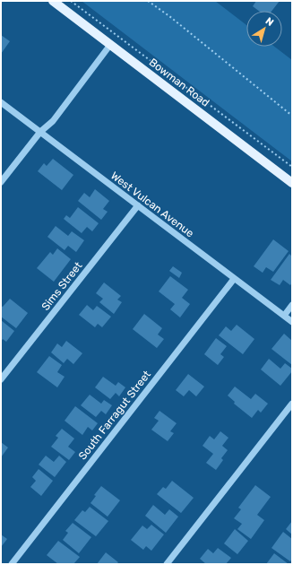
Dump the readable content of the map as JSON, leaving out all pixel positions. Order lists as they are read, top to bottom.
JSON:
{
  "streets": {
    "main road": ["Bowman Road"],
    "street": ["West Vulcan Avenue", "Sims Street", "South Farragut Street"]
  },
  "crossings": [
    ["West Vulcan Avenue", "Sims Street"],
    ["West Vulcan Avenue", "South Farragut Street"]
  ],
  "north": "top right"
}
